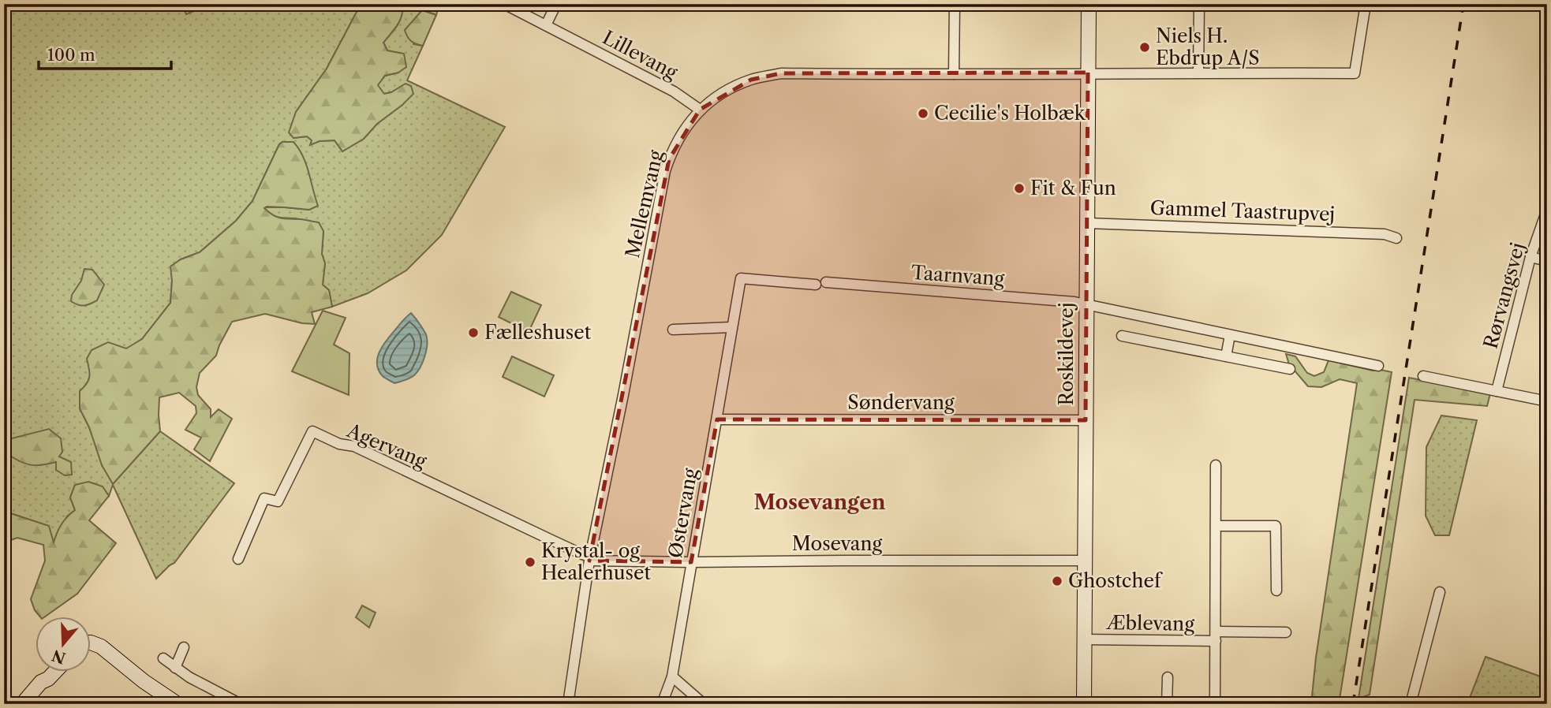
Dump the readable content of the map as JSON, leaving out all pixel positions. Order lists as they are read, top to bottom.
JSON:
{
  "streets": {
    "street": [
      "Lillevang",
      "Mellemvang",
      "Gammel Taastrupvej",
      "Taarnvang",
      "Rørvangsvej",
      "Roskildevej",
      "Søndervang",
      "Agervang",
      "Østervang",
      "Mosevang",
      "Æblevang"
    ]
  },
  "crossings": [
    ["Lillevang", "Mellemvang"],
    ["Mellemvang", "Roskildevej"],
    ["Mellemvang", "Agervang"],
    ["Mellemvang", "Mosevang"],
    ["Gammel Taastrupvej", "Roskildevej"],
    ["Taarnvang", "Roskildevej"],
    ["Taarnvang", "Østervang"],
    ["Roskildevej", "Søndervang"],
    ["Roskildevej", "Mosevang"],
    ["Roskildevej", "Æblevang"],
    ["Søndervang", "Østervang"],
    ["Agervang", "Mosevang"],
    ["Østervang", "Mosevang"]
  ],
  "districts": ["Mosevangen"],
  "places": [
    "Niels H. Ebdrup A/S",
    "Cecilie's Holbæk",
    "Fit & Fun",
    "Fælleshuset",
    "Krystal- og Healerhuset",
    "Ghostchef"
  ],
  "scale_bar": "100 m",
  "north": "bottom"
}
